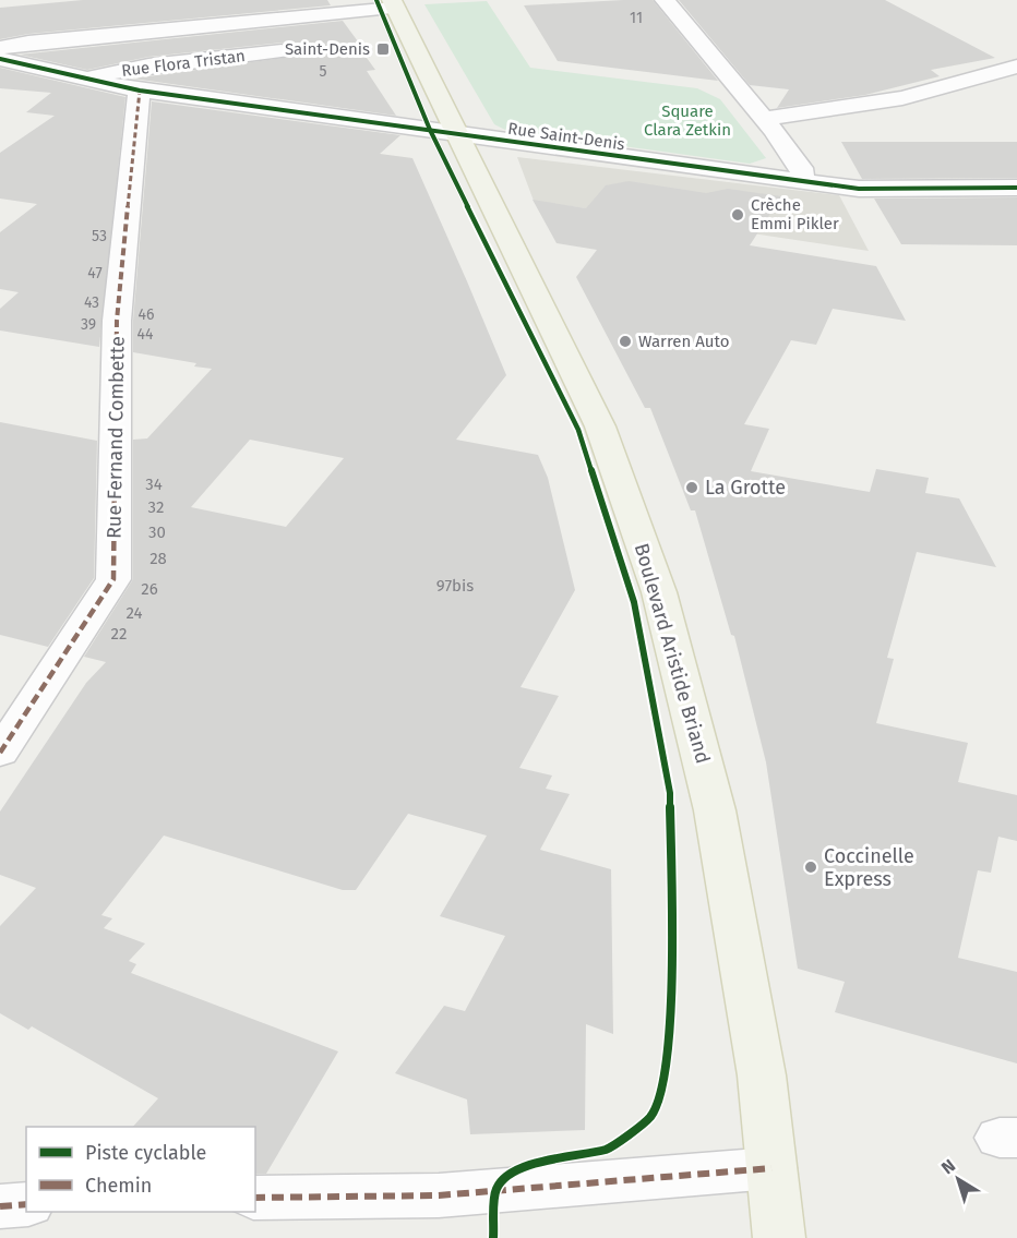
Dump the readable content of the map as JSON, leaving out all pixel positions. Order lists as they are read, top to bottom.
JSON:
{
  "streets": {
    "main road": ["Boulevard Aristide Briand"],
    "street": ["Rue Flora Tristan", "Rue Saint-Denis", "Rue Fernand Combette"]
  },
  "crossings": [
    ["Rue Flora Tristan", "Rue Saint-Denis"],
    ["Rue Saint-Denis", "Rue Fernand Combette"],
    ["Rue Saint-Denis", "Boulevard Aristide Briand"]
  ],
  "parks": ["Square Clara Zetkin"],
  "places": {
    "transit": ["Saint-Denis"],
    "other": [
      "Crèche Emmi Pikler",
      "Warren Auto",
      "La Grotte",
      "Coccinelle Express"
    ]
  },
  "house_numbers": [
    "11",
    "5",
    "53",
    "47",
    "43",
    "46",
    "39",
    "44",
    "34",
    "32",
    "30",
    "28",
    "97bis",
    "26",
    "24",
    "22"
  ],
  "legend": ["Piste cyclable", "Chemin"],
  "north": "top left"
}
